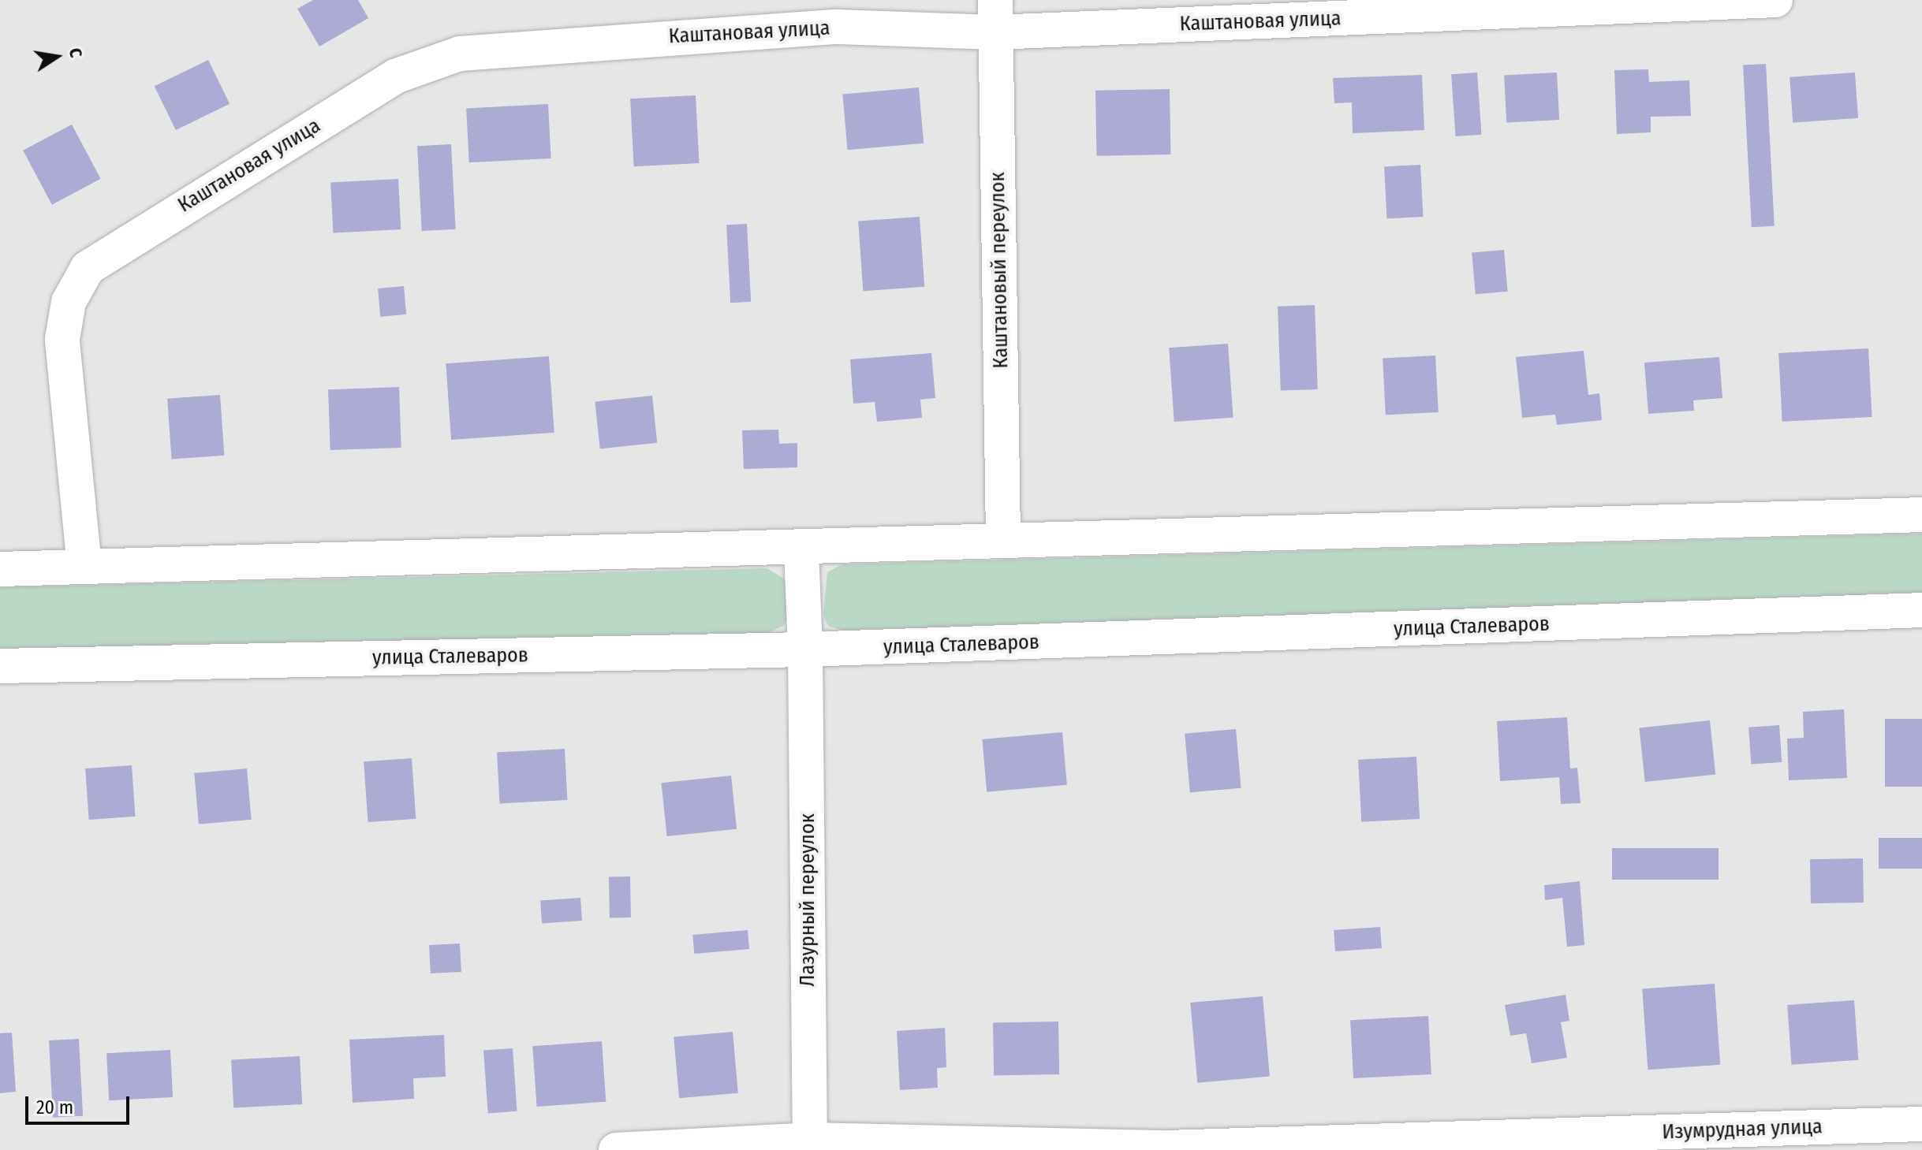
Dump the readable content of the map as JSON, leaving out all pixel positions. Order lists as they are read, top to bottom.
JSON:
{
  "streets": {
    "street": [
      "Каштановая улица",
      "Каштановый переулок",
      "улица Сталеваров",
      "Лазурный переулок",
      "Изумрудная улица"
    ]
  },
  "crossings": [
    ["Каштановая улица", "Каштановый переулок"],
    ["улица Сталеваров", "Лазурный переулок"],
    ["Лазурный переулок", "Изумрудная улица"]
  ],
  "scale_bar": "20 m",
  "north": "right"
}
